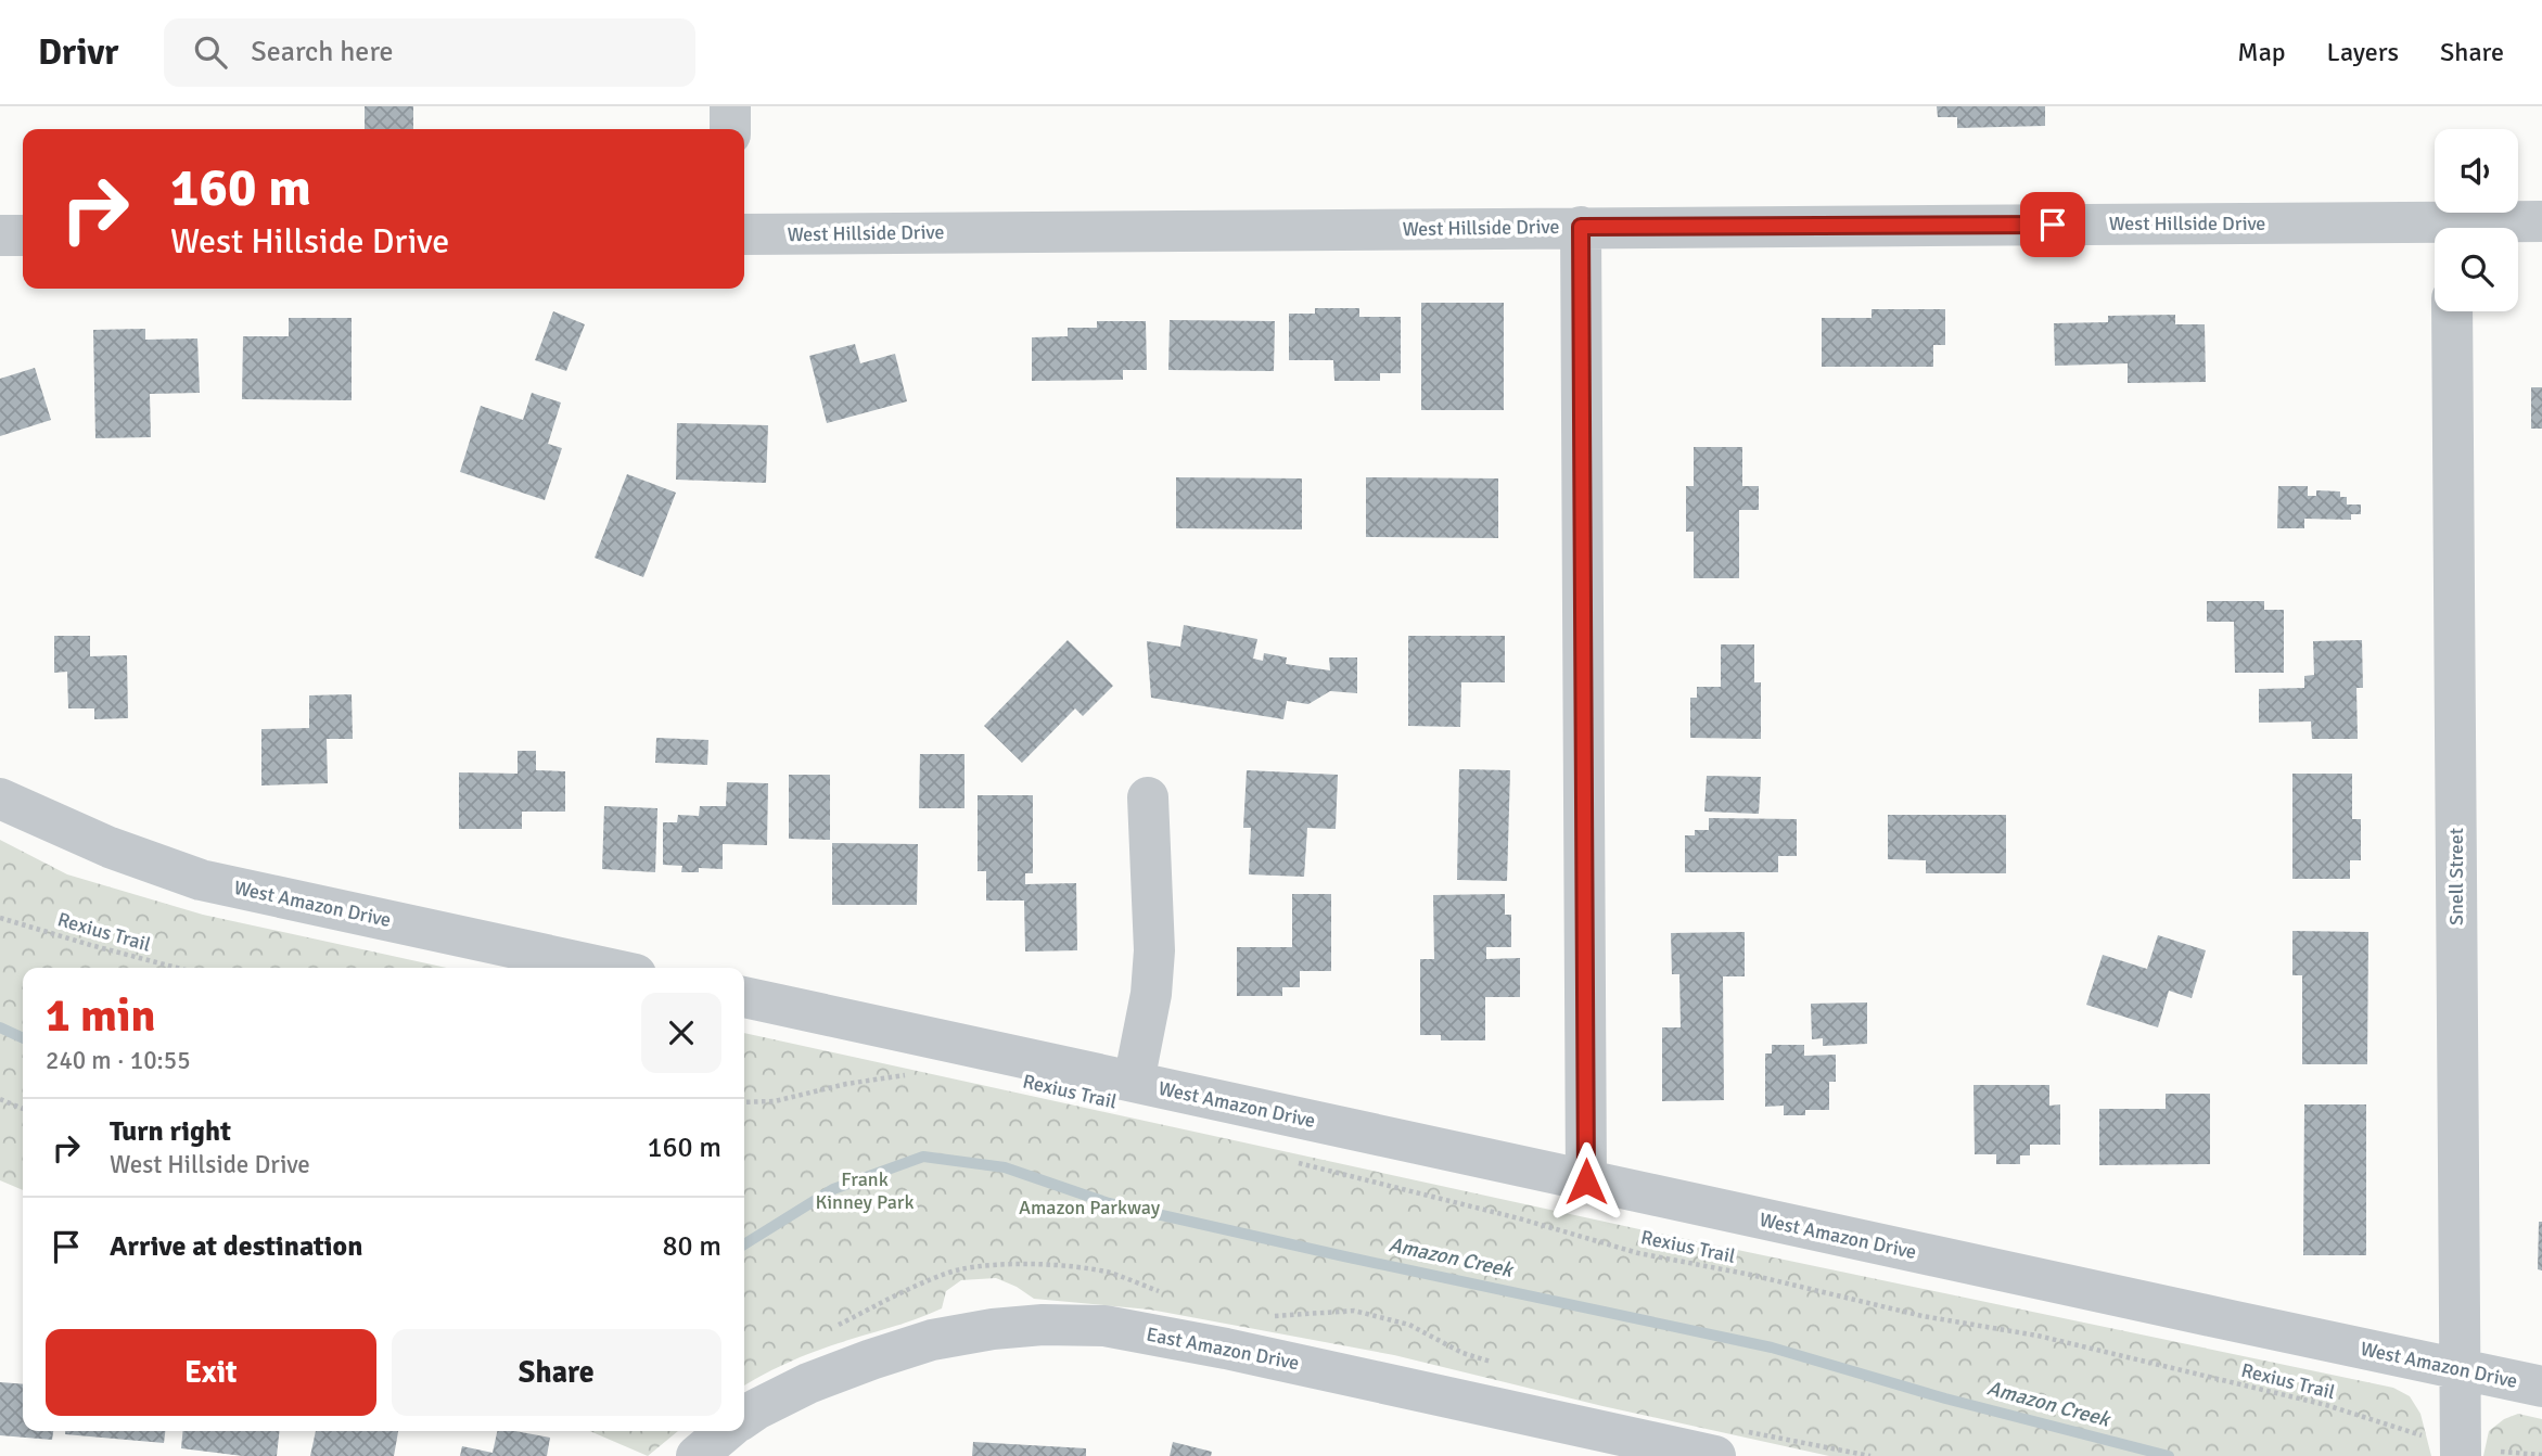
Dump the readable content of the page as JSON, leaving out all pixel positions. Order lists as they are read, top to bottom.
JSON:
{
  "streets": {
    "street": [
      "West Hillside Drive",
      "Snell Street",
      "West Amazon Drive",
      "East Amazon Drive"
    ],
    "path": ["Rexius Trail"]
  },
  "crossings": [
    ["Snell Street", "West Amazon Drive"],
    ["Snell Street", "Rexius Trail"]
  ],
  "water": ["Amazon Creek"],
  "parks": ["Frank Kinney Park", "Amazon Parkway"],
  "page": {
    "header": "Drivr",
    "search": "Search here",
    "nav": ["Map", "Layers", "Share"],
    "turn": ["160 m", "West Hillside Drive"],
    "heading": ["1 min", "240 m · 10:55"],
    "list": [
      {
        "name": "Turn right",
        "note": "West Hillside Drive",
        "value": "160 m"
      },
      {
        "name": "Arrive at destination",
        "value": "80 m"
      }
    ],
    "buttons": ["Exit", "Share"]
  }
}
